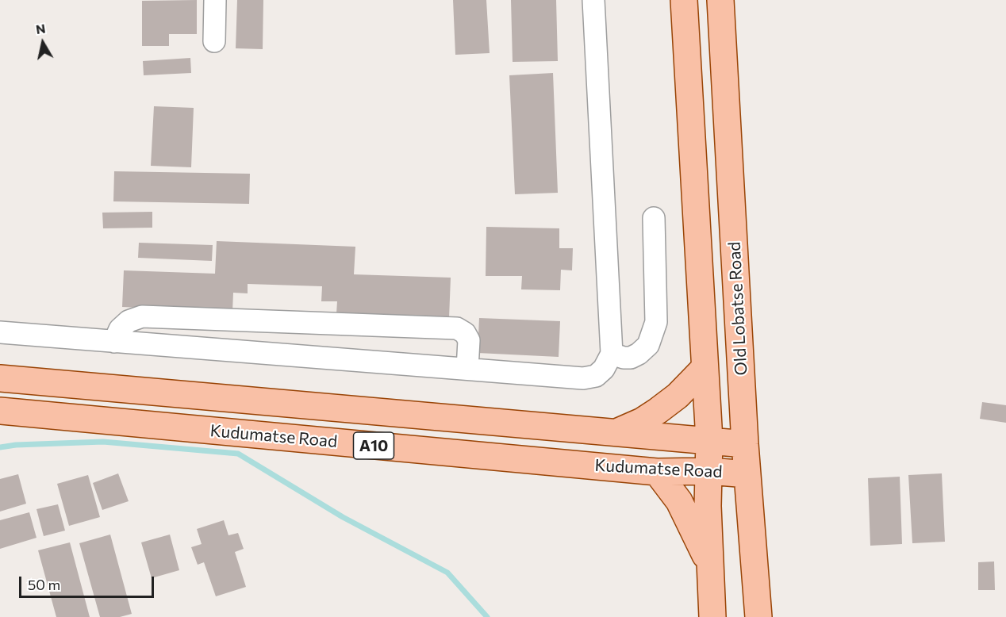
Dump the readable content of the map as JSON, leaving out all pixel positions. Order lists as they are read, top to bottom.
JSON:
{
  "streets": {
    "main road": ["Old Lobatse Road", "Kudumatse Road", "A10"]
  },
  "crossings": [
    ["Old Lobatse Road", "Kudumatse Road"],
    ["Kudumatse Road", "A10"]
  ],
  "scale_bar": "50 m",
  "north": "top"
}
